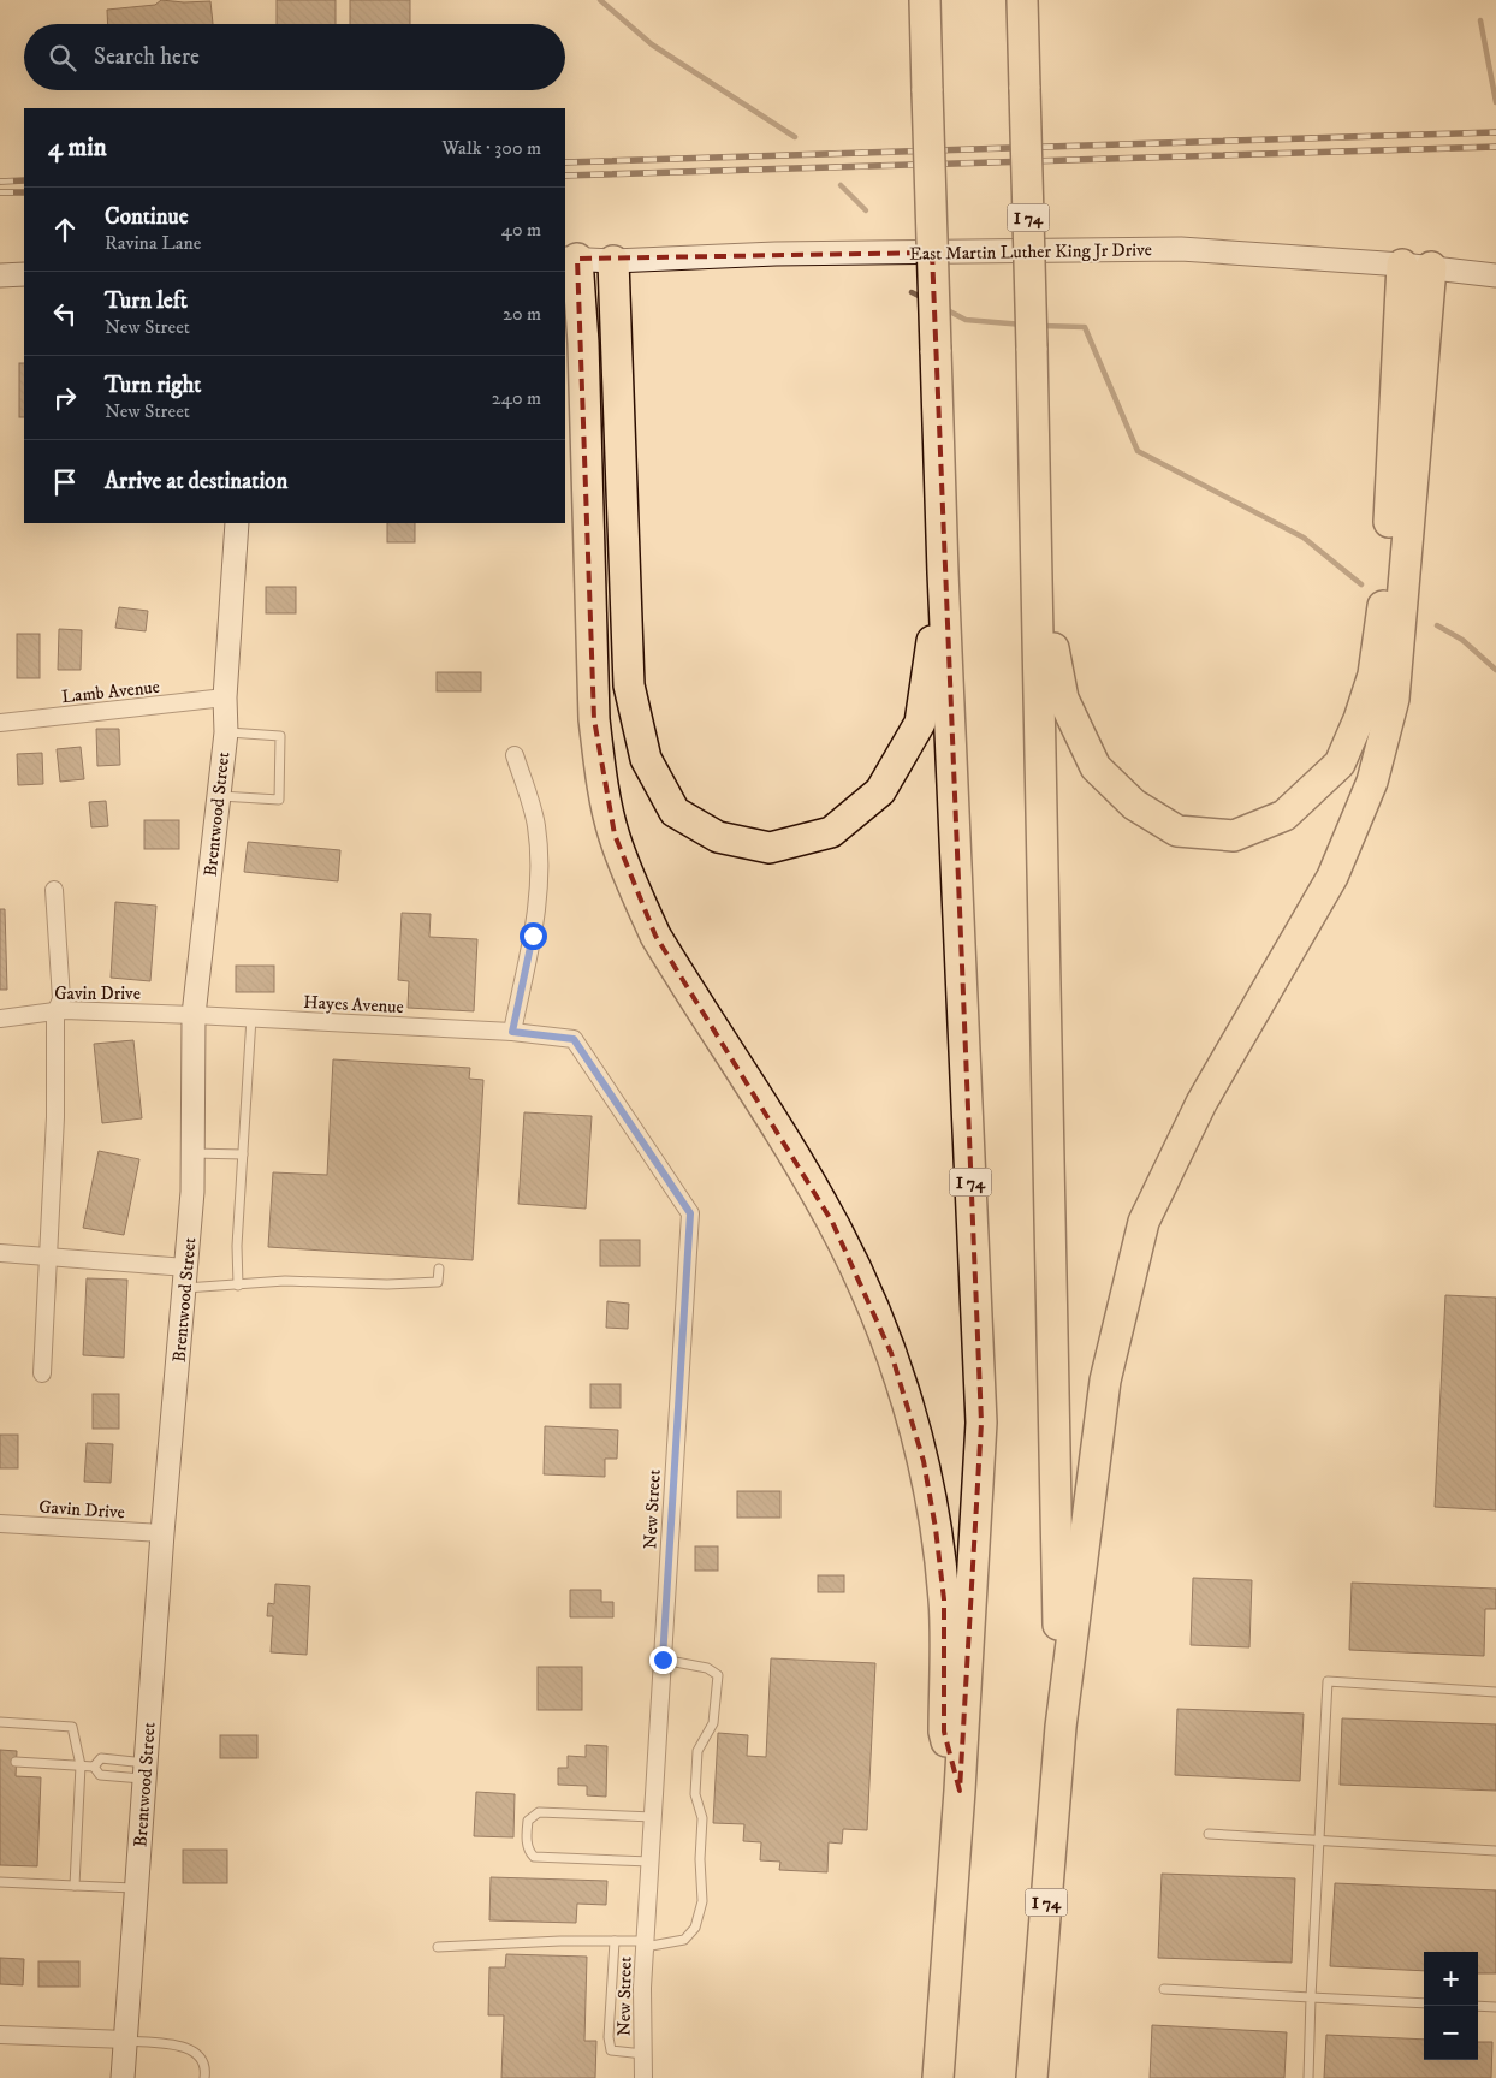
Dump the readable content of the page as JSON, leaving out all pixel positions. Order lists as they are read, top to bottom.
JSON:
{
  "streets": {
    "highway": ["I 74"],
    "main road": ["East Martin Luther King Jr Drive", "Brentwood Street"],
    "street": [
      "Lamb Avenue",
      "Gavin Drive",
      "Hayes Avenue",
      "New Street"
    ]
  },
  "crossings": [
    ["Lamb Avenue", "Brentwood Street"],
    ["Brentwood Street", "Gavin Drive"],
    ["Brentwood Street", "Hayes Avenue"],
    ["Gavin Drive", "Hayes Avenue"],
    ["Hayes Avenue", "New Street"]
  ],
  "page": {
    "search": "Search here",
    "heading": ["4 min", "Walk · 300 m"],
    "list": [
      ["Continue", "Ravina Lane", "40 m"],
      ["Turn left", "New Street", "20 m"],
      ["Turn right", "New Street", "240 m"],
      "Arrive at destination"
    ],
    "map_buttons": ["+", "−"]
  }
}
